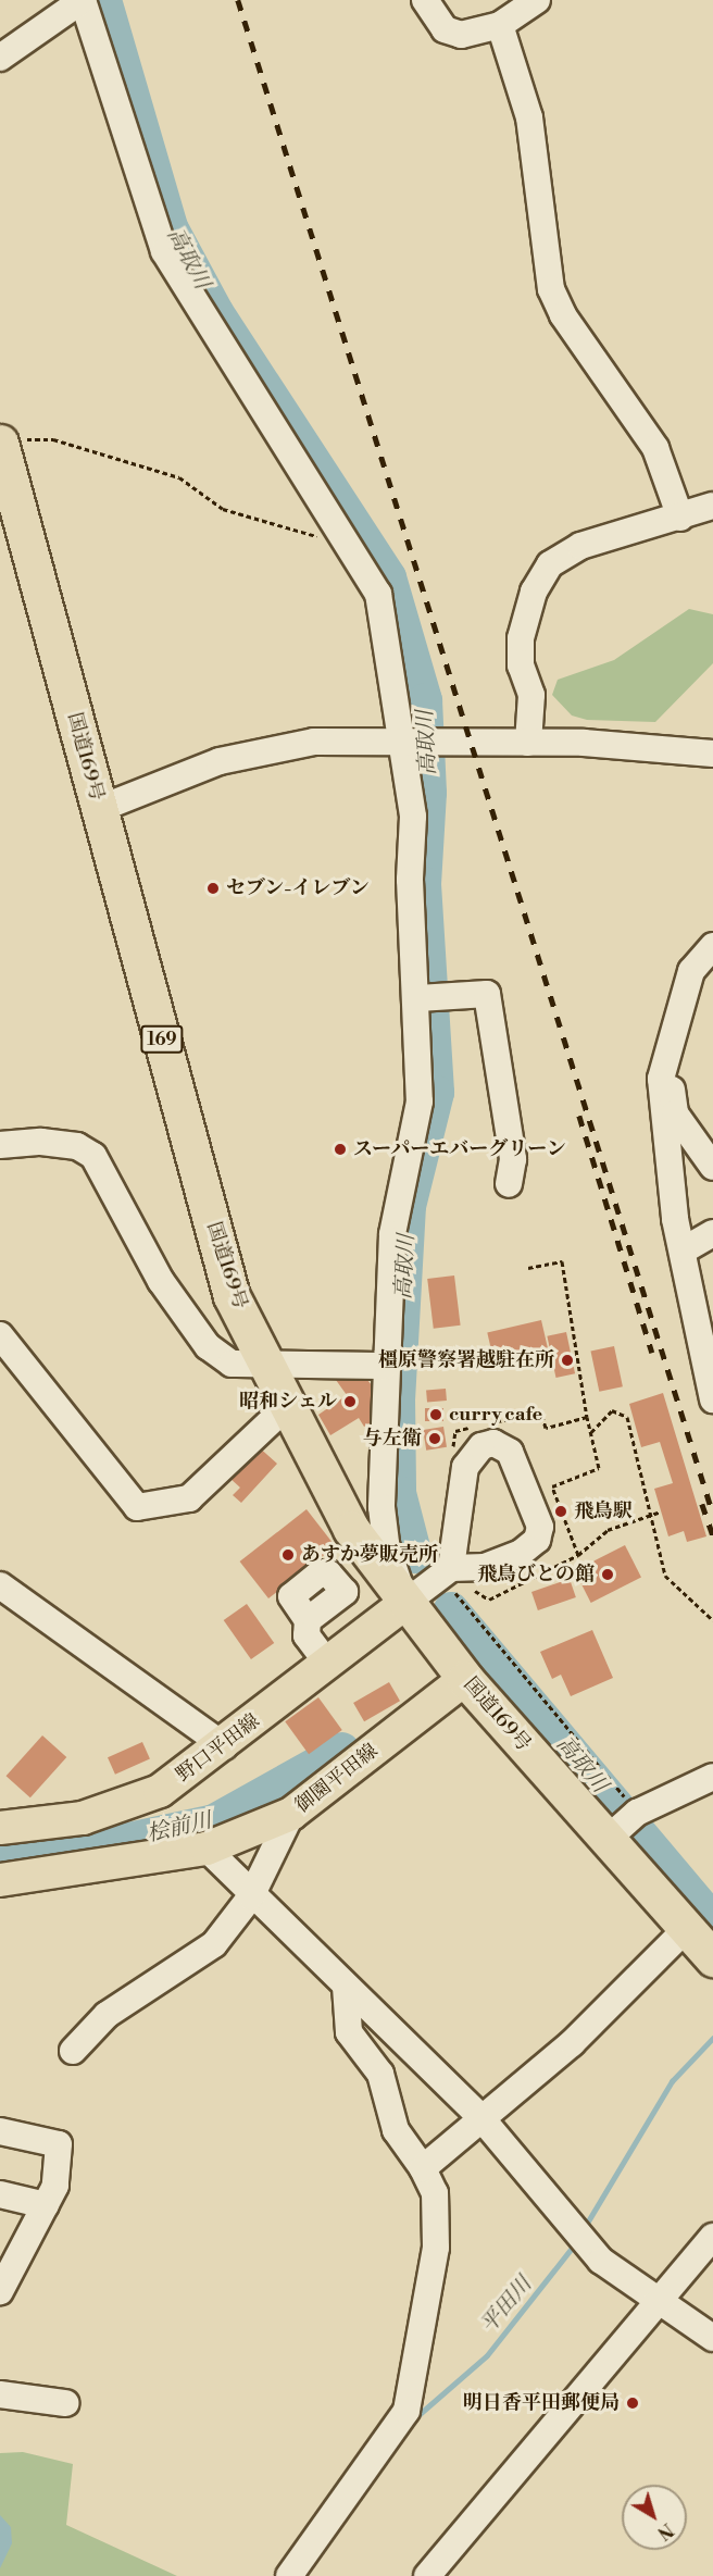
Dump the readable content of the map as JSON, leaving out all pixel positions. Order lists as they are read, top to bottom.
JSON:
{
  "streets": {
    "highway": ["国道169号", "169"],
    "main road": ["野口平田線", "御園平田線"]
  },
  "crossings": [
    ["国道169号", "野口平田線"],
    ["国道169号", "御園平田線"]
  ],
  "water": ["高取川", "桧前川", "平田川"],
  "places": [
    "セブン-イレブン",
    "スーパーエバーグリーン",
    "橿原警察署越駐在所",
    "昭和シェル",
    "curry cafe",
    "与左衛",
    "飛鳥駅",
    "あすか夢販売所",
    "飛鳥びとの館",
    "明日香平田郵便局"
  ],
  "north": "bottom right"
}
